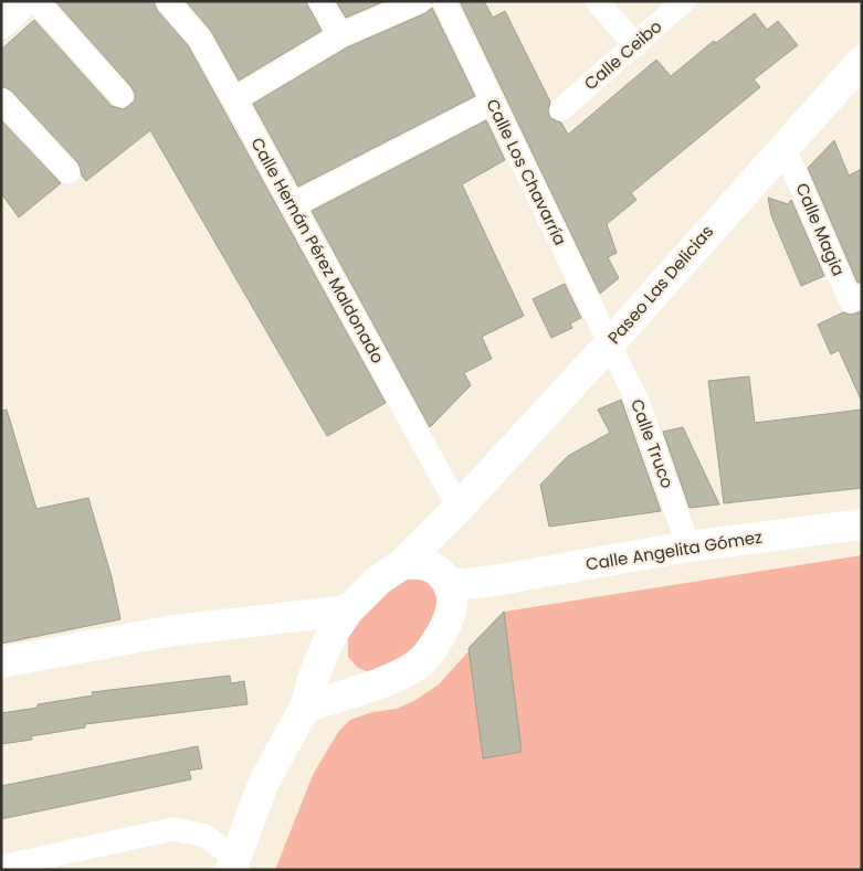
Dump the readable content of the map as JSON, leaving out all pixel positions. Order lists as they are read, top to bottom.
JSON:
{
  "streets": {
    "street": [
      "Calle Ceibo",
      "Calle Los Chavarría",
      "Calle Magia",
      "Calle Hernán Pérez Maldonado",
      "Paseo Las Delicias",
      "Calle Truco",
      "Calle Angelita Gómez"
    ]
  },
  "crossings": [
    ["Calle Los Chavarría", "Paseo Las Delicias"],
    ["Calle Los Chavarría", "Calle Truco"],
    ["Calle Magia", "Paseo Las Delicias"],
    ["Calle Hernán Pérez Maldonado", "Paseo Las Delicias"],
    ["Paseo Las Delicias", "Calle Truco"],
    ["Paseo Las Delicias", "Calle Angelita Gómez"],
    ["Calle Truco", "Calle Angelita Gómez"]
  ]
}
